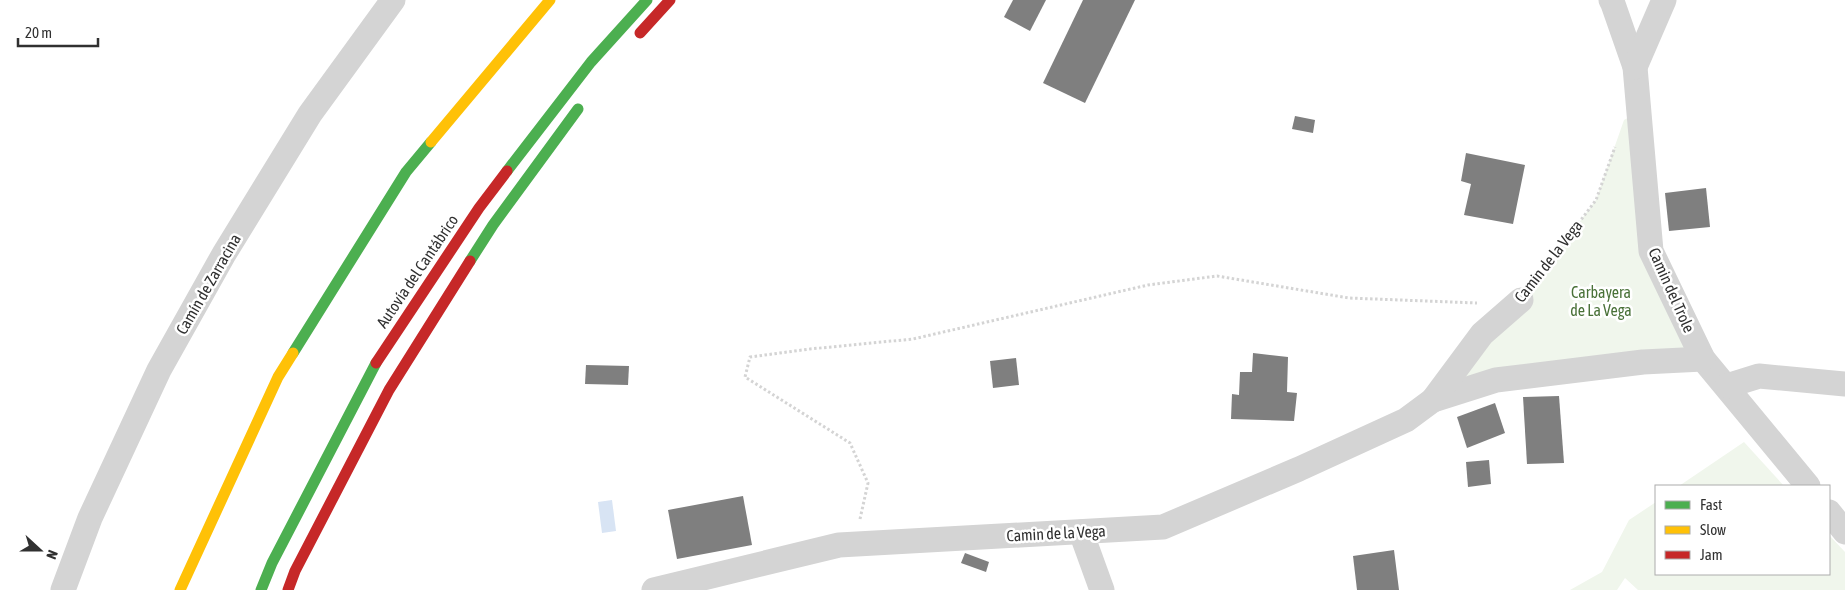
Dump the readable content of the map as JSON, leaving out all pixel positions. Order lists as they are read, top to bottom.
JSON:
{
  "streets": {
    "highway": ["Autovía del Cantábrico"],
    "street": ["Camin de la Vega", "Camín de Zarracina", "Camin del Trole"]
  },
  "crossings": [
    ["Camin de la Vega", "Camin del Trole"]
  ],
  "parks": ["Carbayera de La Vega"],
  "legend": ["Fast", "Slow", "Jam"],
  "scale_bar": "20 m",
  "north": "right"
}
